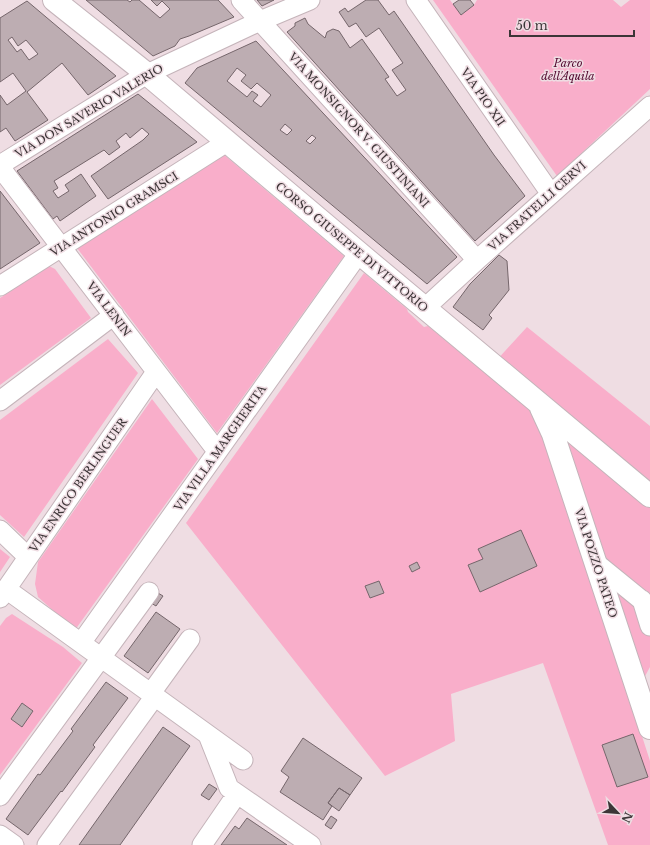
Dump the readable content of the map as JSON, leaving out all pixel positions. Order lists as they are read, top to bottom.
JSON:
{
  "streets": {
    "street": [
      "VIA PIO XII",
      "VIA DON SAVERIO VALERIO",
      "VIA MONSIGNOR V. GIUSTINIANI",
      "VIA FRATELLI CERVI",
      "VIA ANTONIO GRAMSCI",
      "CORSO GIUSEPPE DI VITTORIO",
      "VIA LENIN",
      "VIA VILLA MARGHERITA",
      "VIA ENRICO BERLINGUER",
      "VIA POZZO PATEO"
    ]
  },
  "crossings": [
    ["VIA PIO XII", "VIA FRATELLI CERVI"],
    ["VIA DON SAVERIO VALERIO", "VIA MONSIGNOR V. GIUSTINIANI"],
    ["VIA DON SAVERIO VALERIO", "CORSO GIUSEPPE DI VITTORIO"],
    ["VIA DON SAVERIO VALERIO", "VIA LENIN"],
    ["VIA MONSIGNOR V. GIUSTINIANI", "VIA FRATELLI CERVI"],
    ["VIA FRATELLI CERVI", "CORSO GIUSEPPE DI VITTORIO"],
    ["VIA ANTONIO GRAMSCI", "CORSO GIUSEPPE DI VITTORIO"],
    ["VIA ANTONIO GRAMSCI", "VIA LENIN"],
    ["CORSO GIUSEPPE DI VITTORIO", "VIA VILLA MARGHERITA"],
    ["CORSO GIUSEPPE DI VITTORIO", "VIA POZZO PATEO"],
    ["VIA LENIN", "VIA VILLA MARGHERITA"],
    ["VIA LENIN", "VIA ENRICO BERLINGUER"]
  ],
  "parks": ["Parco dell'Aquila"],
  "scale_bar": "50 m",
  "north": "bottom right"
}
